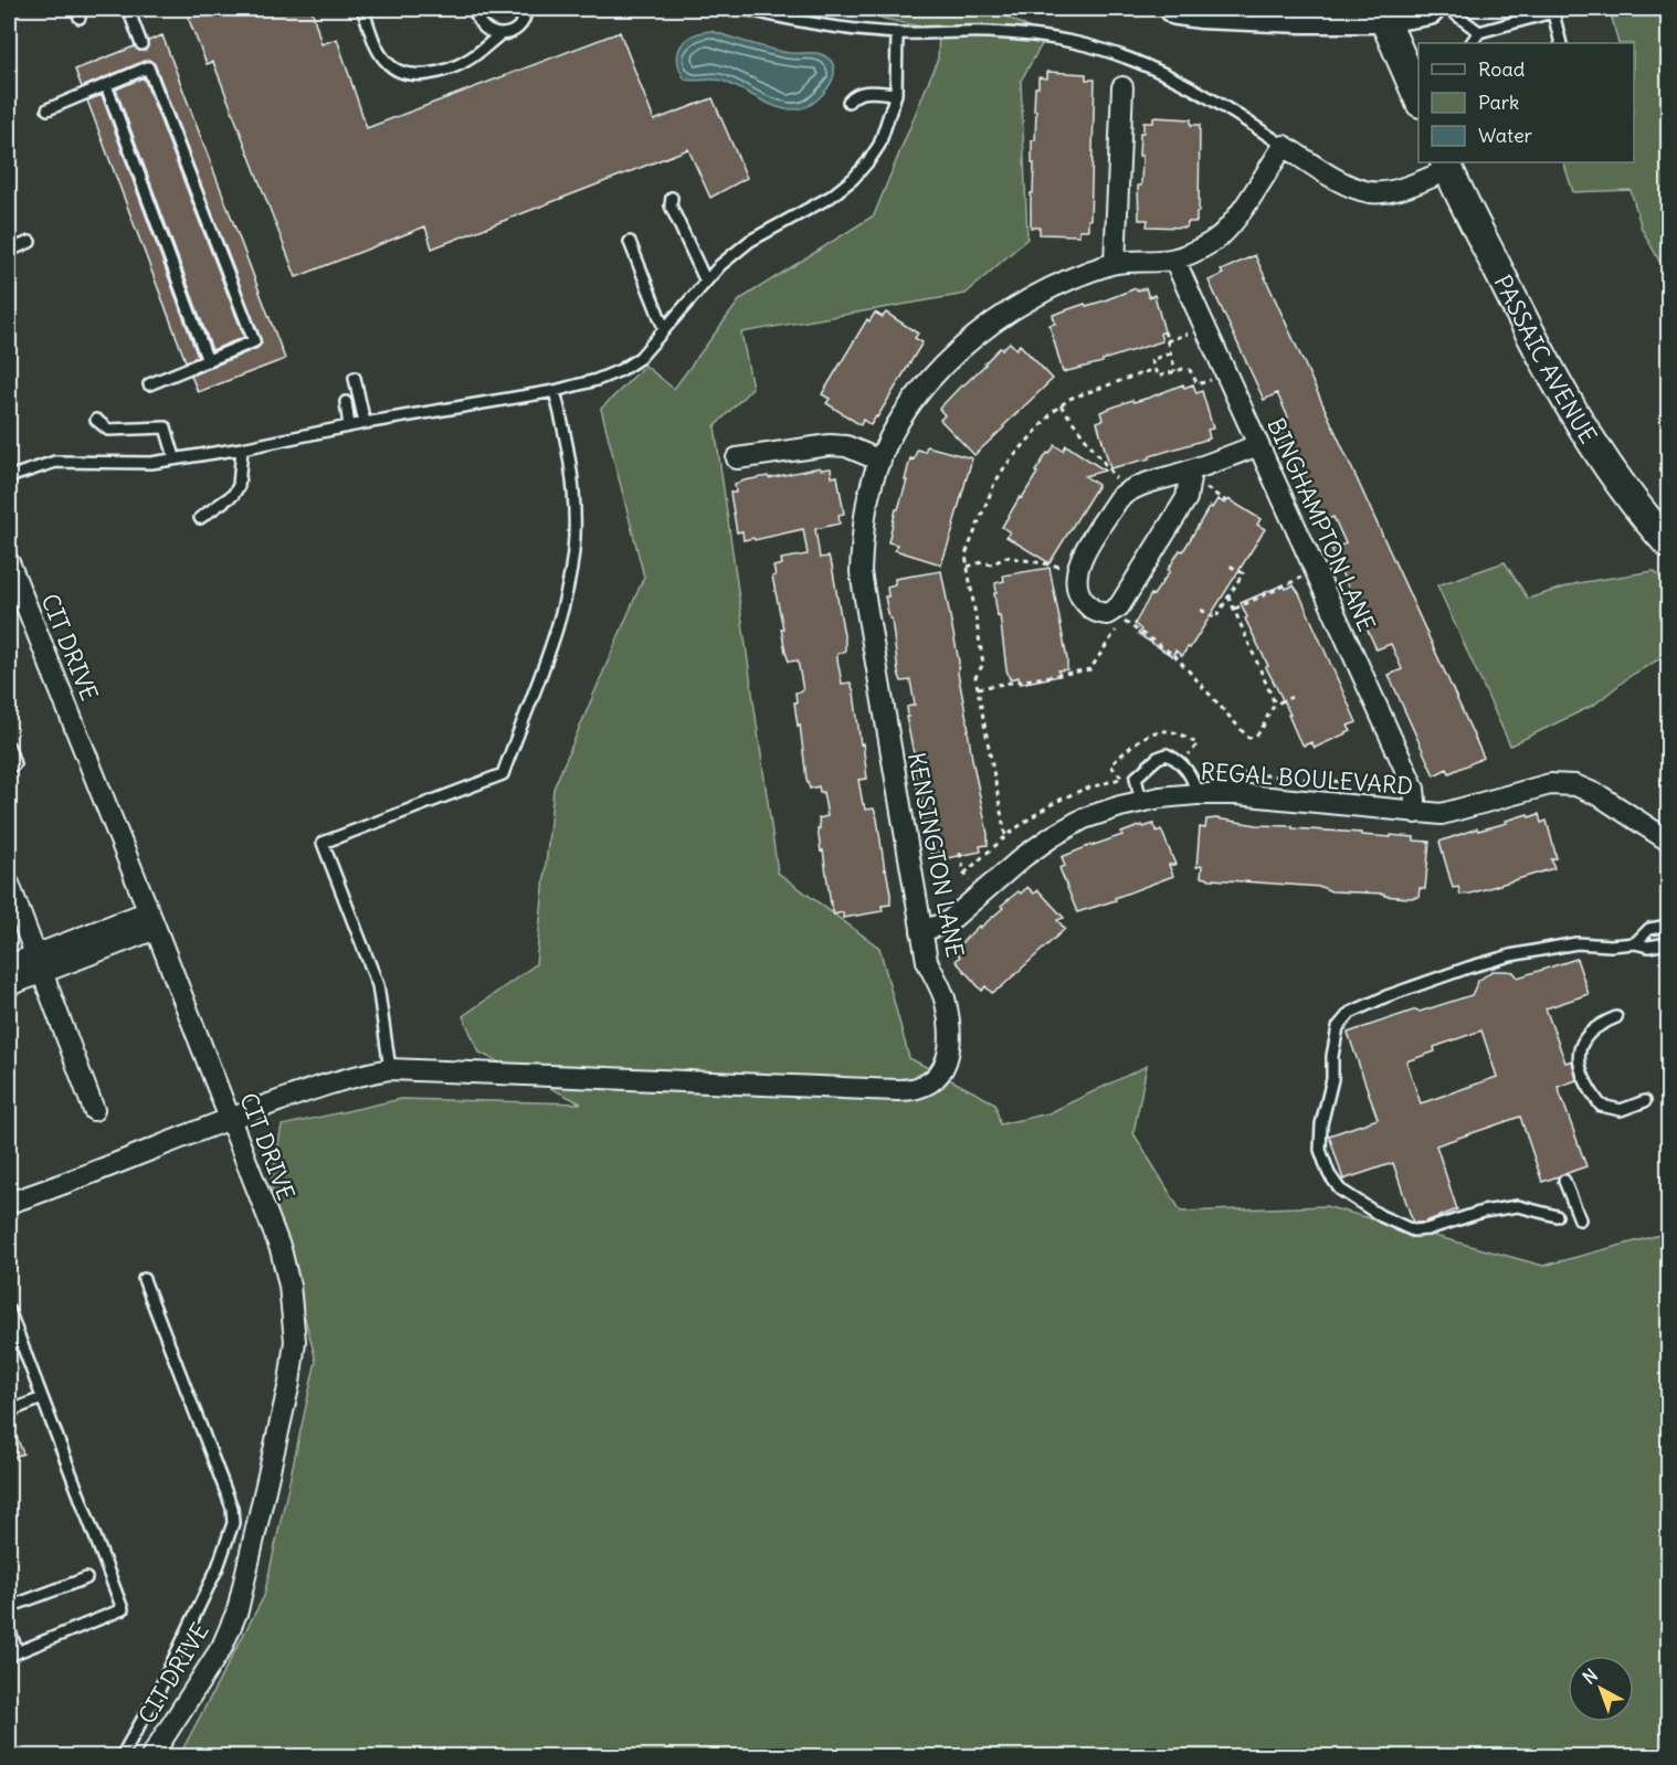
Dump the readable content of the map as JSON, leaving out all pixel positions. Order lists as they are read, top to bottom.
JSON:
{
  "streets": {
    "main road": ["PASSAIC AVENUE"],
    "street": [
      "BINGHAMPTON LANE",
      "CIT DRIVE",
      "REGAL BOULEVARD",
      "KENSINGTON LANE"
    ]
  },
  "crossings": [
    ["BINGHAMPTON LANE", "REGAL BOULEVARD"],
    ["BINGHAMPTON LANE", "KENSINGTON LANE"],
    ["CIT DRIVE", "KENSINGTON LANE"],
    ["REGAL BOULEVARD", "KENSINGTON LANE"]
  ],
  "legend": ["Road", "Park", "Water"],
  "north": "top left"
}
